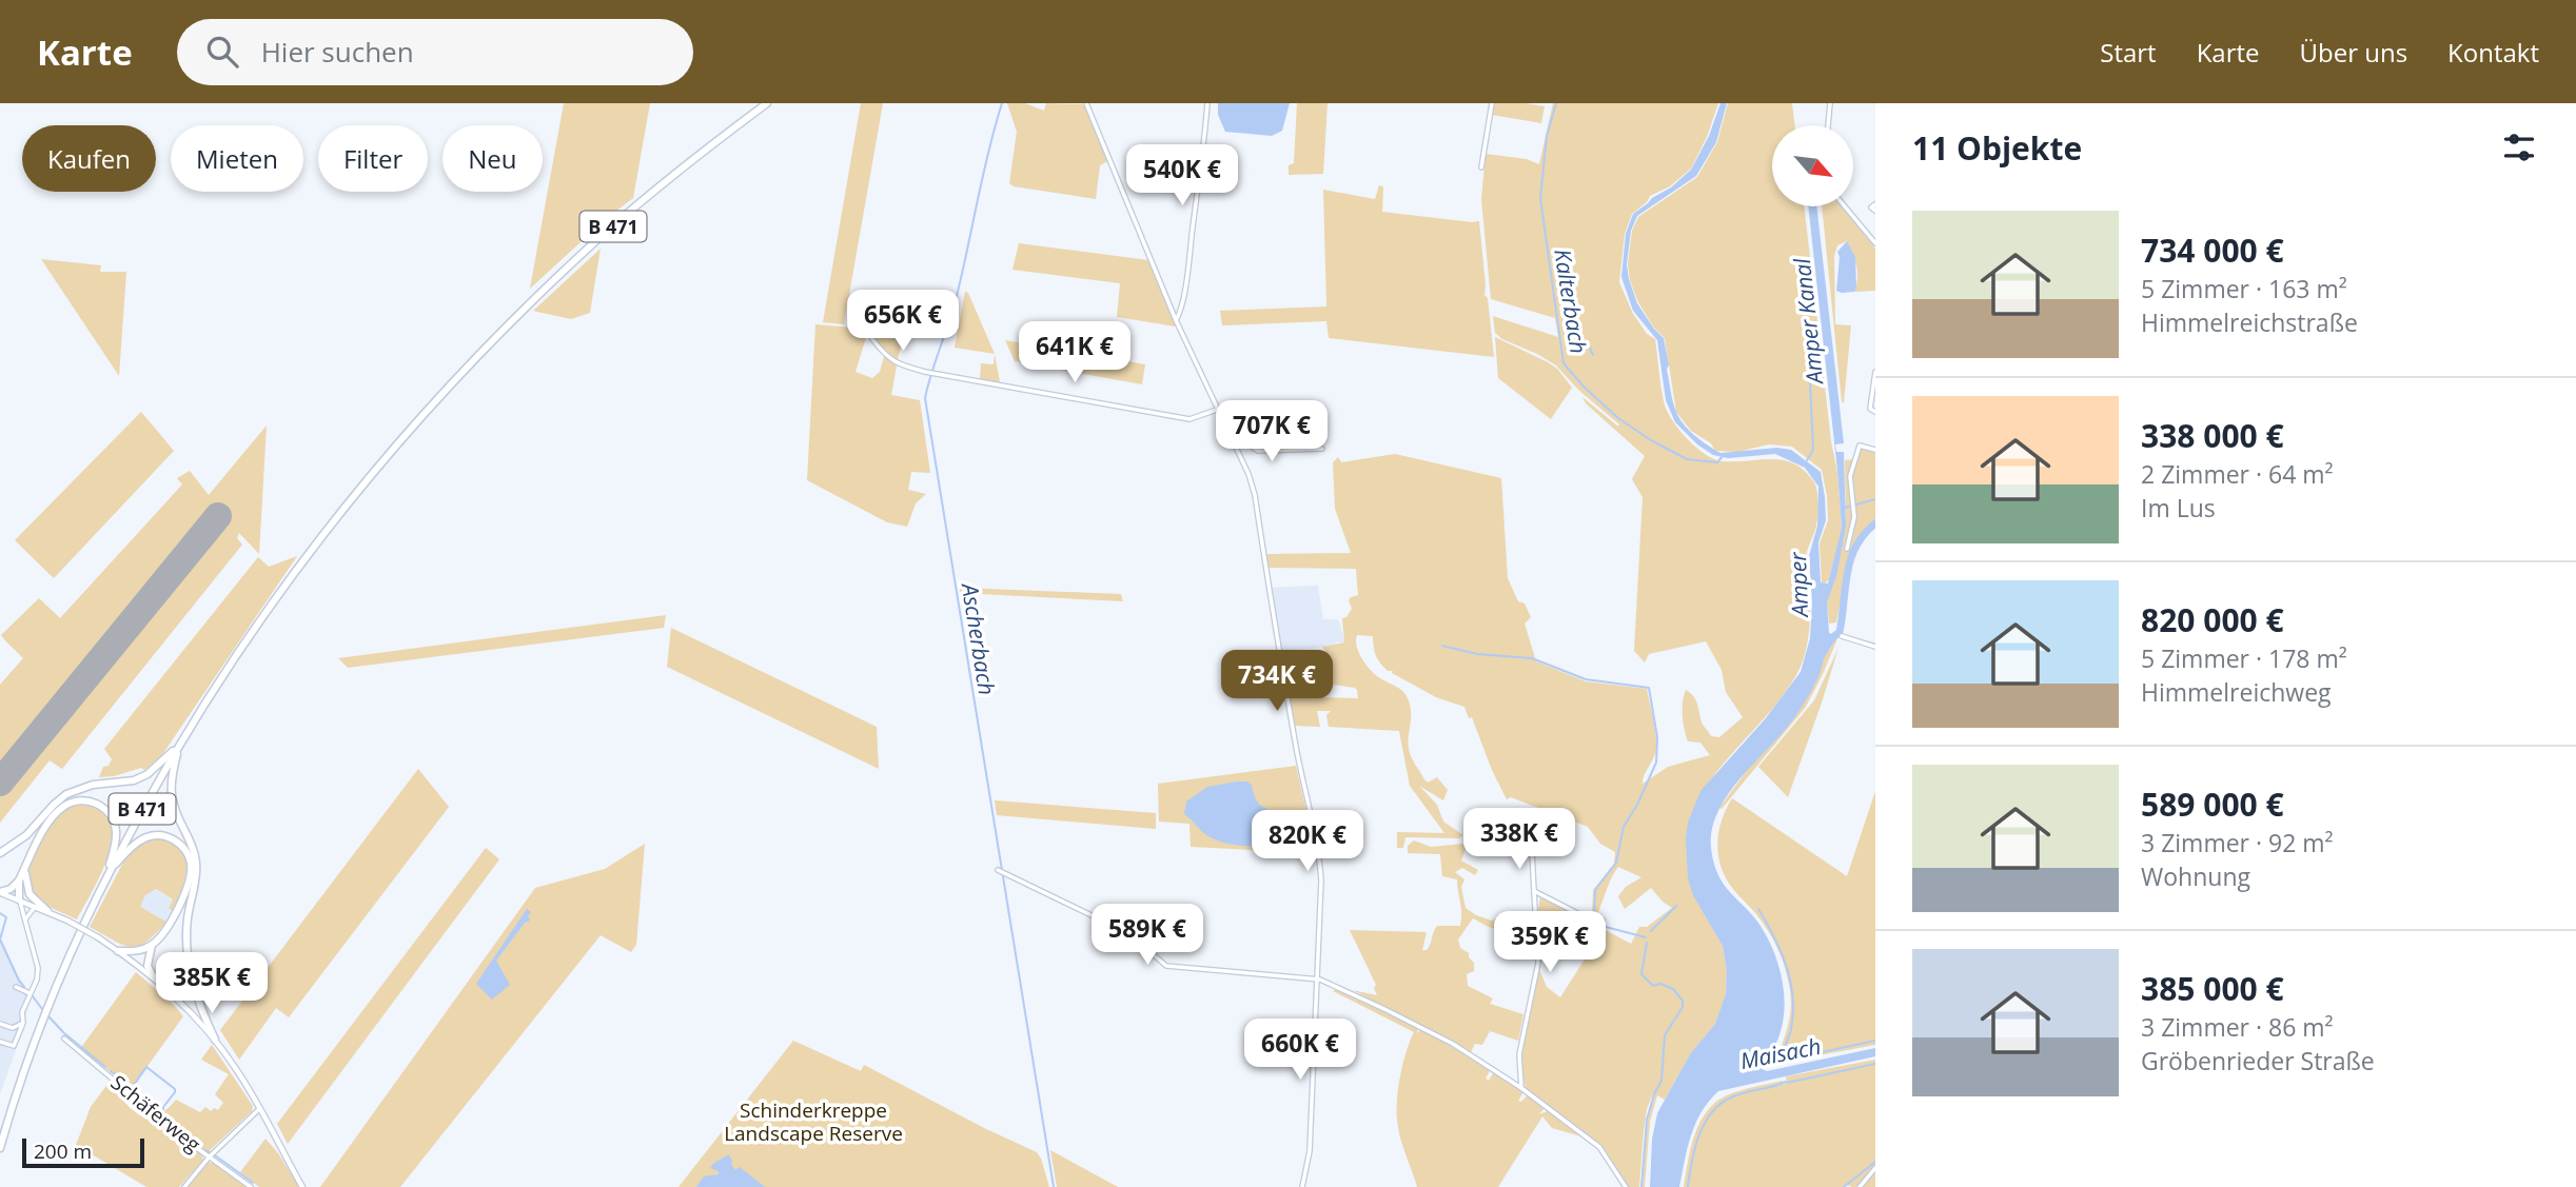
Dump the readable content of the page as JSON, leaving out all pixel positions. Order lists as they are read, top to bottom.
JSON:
{
  "streets": {
    "highway": ["B 471"],
    "street": ["Schäferweg"]
  },
  "water": [
    "Kalterbach",
    "Amper Kanal",
    "Amper",
    "Ascherbach",
    "Maisach"
  ],
  "parks": ["Schinderkreppe Landscape Reserve"],
  "scale_bar": "200 m",
  "north": "bottom right",
  "page": {
    "header": "Karte",
    "search": "Hier suchen",
    "nav": [
      "Start",
      "Karte",
      "Über uns",
      "Kontakt"
    ],
    "heading": "11 Objekte",
    "chip": [
      "Kaufen",
      "Mieten",
      "Filter",
      "Neu"
    ],
    "price": [
      "540K €",
      "656K €",
      "641K €",
      "707K €",
      "734K €",
      "338K €",
      "820K €",
      "589K €",
      "359K €",
      "385K €",
      "660K €"
    ],
    "list": [
      {
        "name": "734 000 €",
        "note": "5 Zimmer · 163 m² · Himmelreichstraße"
      },
      {
        "name": "338 000 €",
        "note": "2 Zimmer · 64 m² · Im Lus"
      },
      {
        "name": "820 000 €",
        "note": "5 Zimmer · 178 m² · Himmelreichweg"
      },
      {
        "name": "589 000 €",
        "note": "3 Zimmer · 92 m² · Wohnung"
      },
      {
        "name": "385 000 €",
        "note": "3 Zimmer · 86 m² · Gröbenrieder Straße"
      }
    ],
    "scale": "200 m"
  }
}
